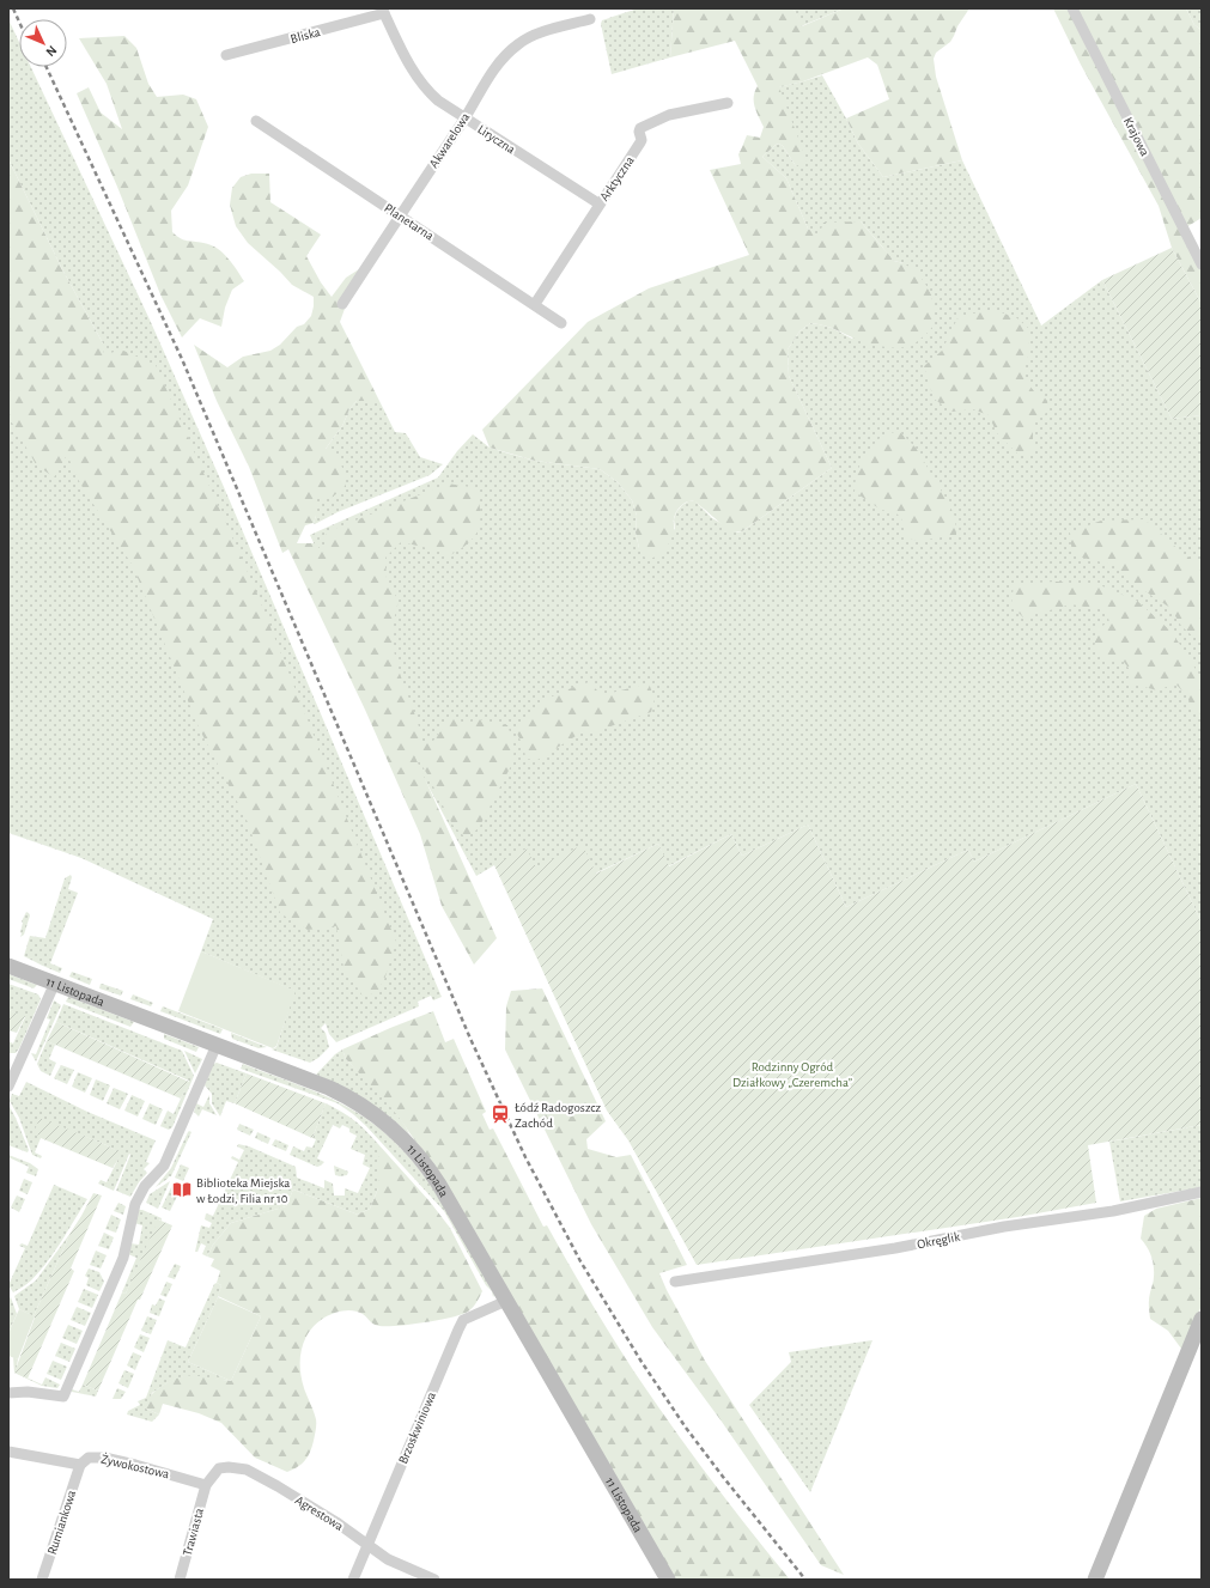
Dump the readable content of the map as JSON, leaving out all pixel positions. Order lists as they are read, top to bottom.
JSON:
{
  "streets": {
    "street": [
      "Bliska",
      "Krajowa",
      "Liryczna",
      "Akwarelowa",
      "Arktyczna",
      "Planetarna",
      "11 Listopada",
      "Okręglik",
      "Brzoskwiniowa",
      "Żywokostowa",
      "Agrestowa",
      "Rumiankowa",
      "Trawiasta"
    ]
  },
  "crossings": [
    ["Bliska", "Liryczna"],
    ["Liryczna", "Akwarelowa"],
    ["Liryczna", "Arktyczna"],
    ["Akwarelowa", "Planetarna"],
    ["Arktyczna", "Planetarna"],
    ["11 Listopada", "Brzoskwiniowa"],
    ["Brzoskwiniowa", "Agrestowa"],
    ["Żywokostowa", "Agrestowa"],
    ["Żywokostowa", "Rumiankowa"],
    ["Żywokostowa", "Trawiasta"],
    ["Agrestowa", "Trawiasta"]
  ],
  "parks": ["Rodzinny Ogród Działkowy „Czeremcha”"],
  "places": {
    "station": ["Łódź Radogoszcz Zachód"],
    "library": ["Biblioteka Miejska w Łodzi, Filia nr 10"]
  },
  "north": "bottom right"
}
